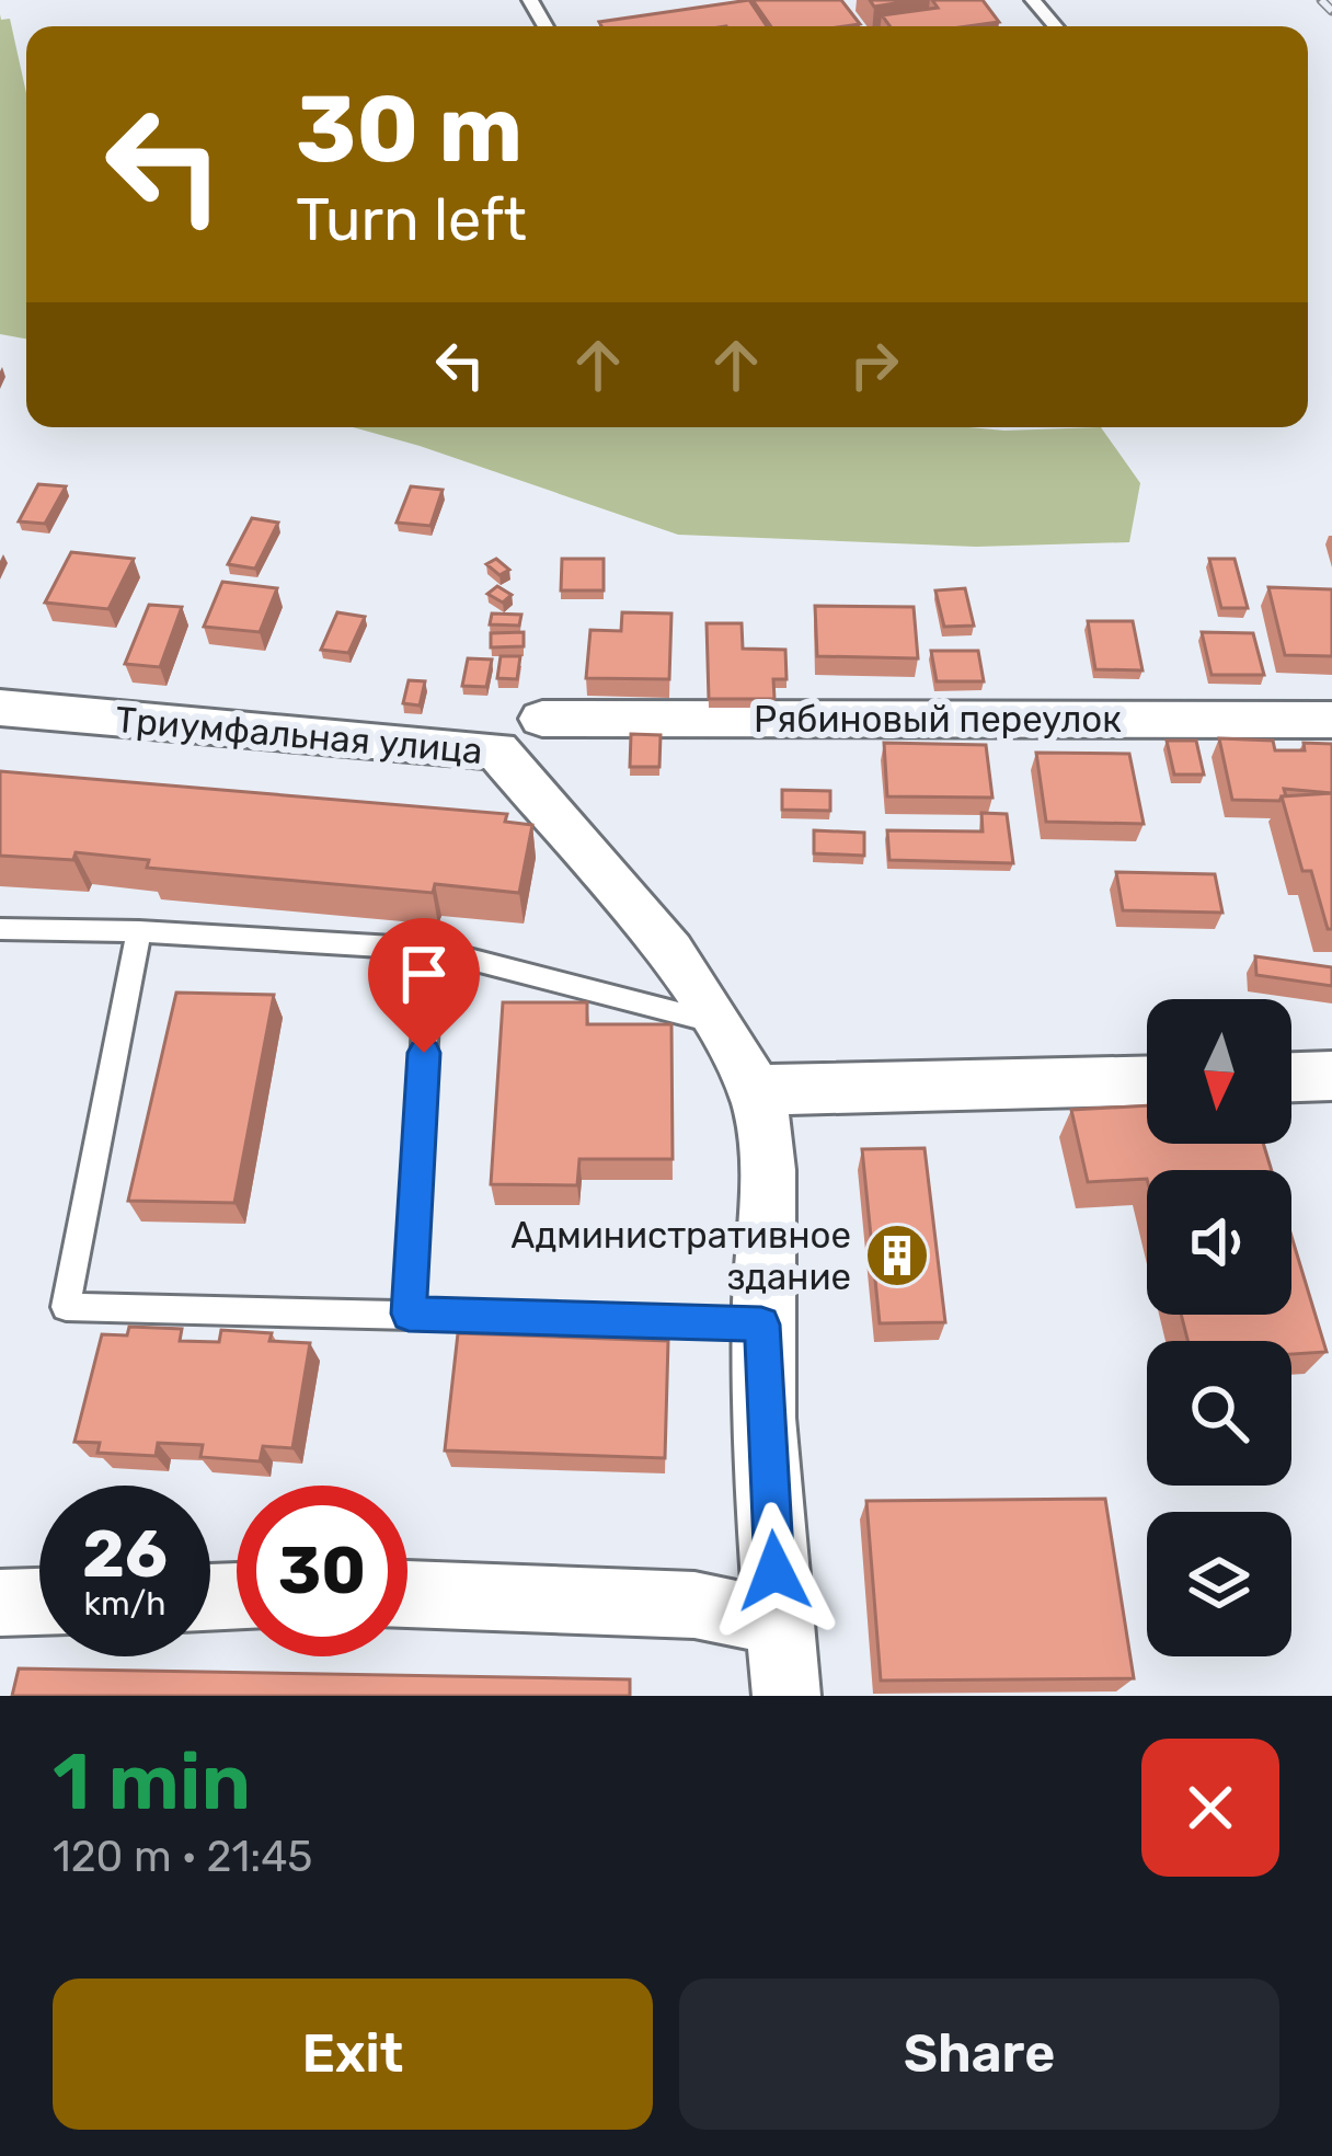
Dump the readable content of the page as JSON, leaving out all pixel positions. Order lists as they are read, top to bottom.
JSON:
{
  "streets": {
    "street": ["Рябиновый переулок", "Триумфальная улица"]
  },
  "places": {
    "building": ["Административное здание"]
  },
  "north": "bottom",
  "page": {
    "turn": ["30 m", "Turn left"],
    "speed": "26 km/h",
    "limit": "30",
    "heading": ["1 min", "120 m · 21:45"],
    "buttons": ["Exit", "Share"]
  }
}
